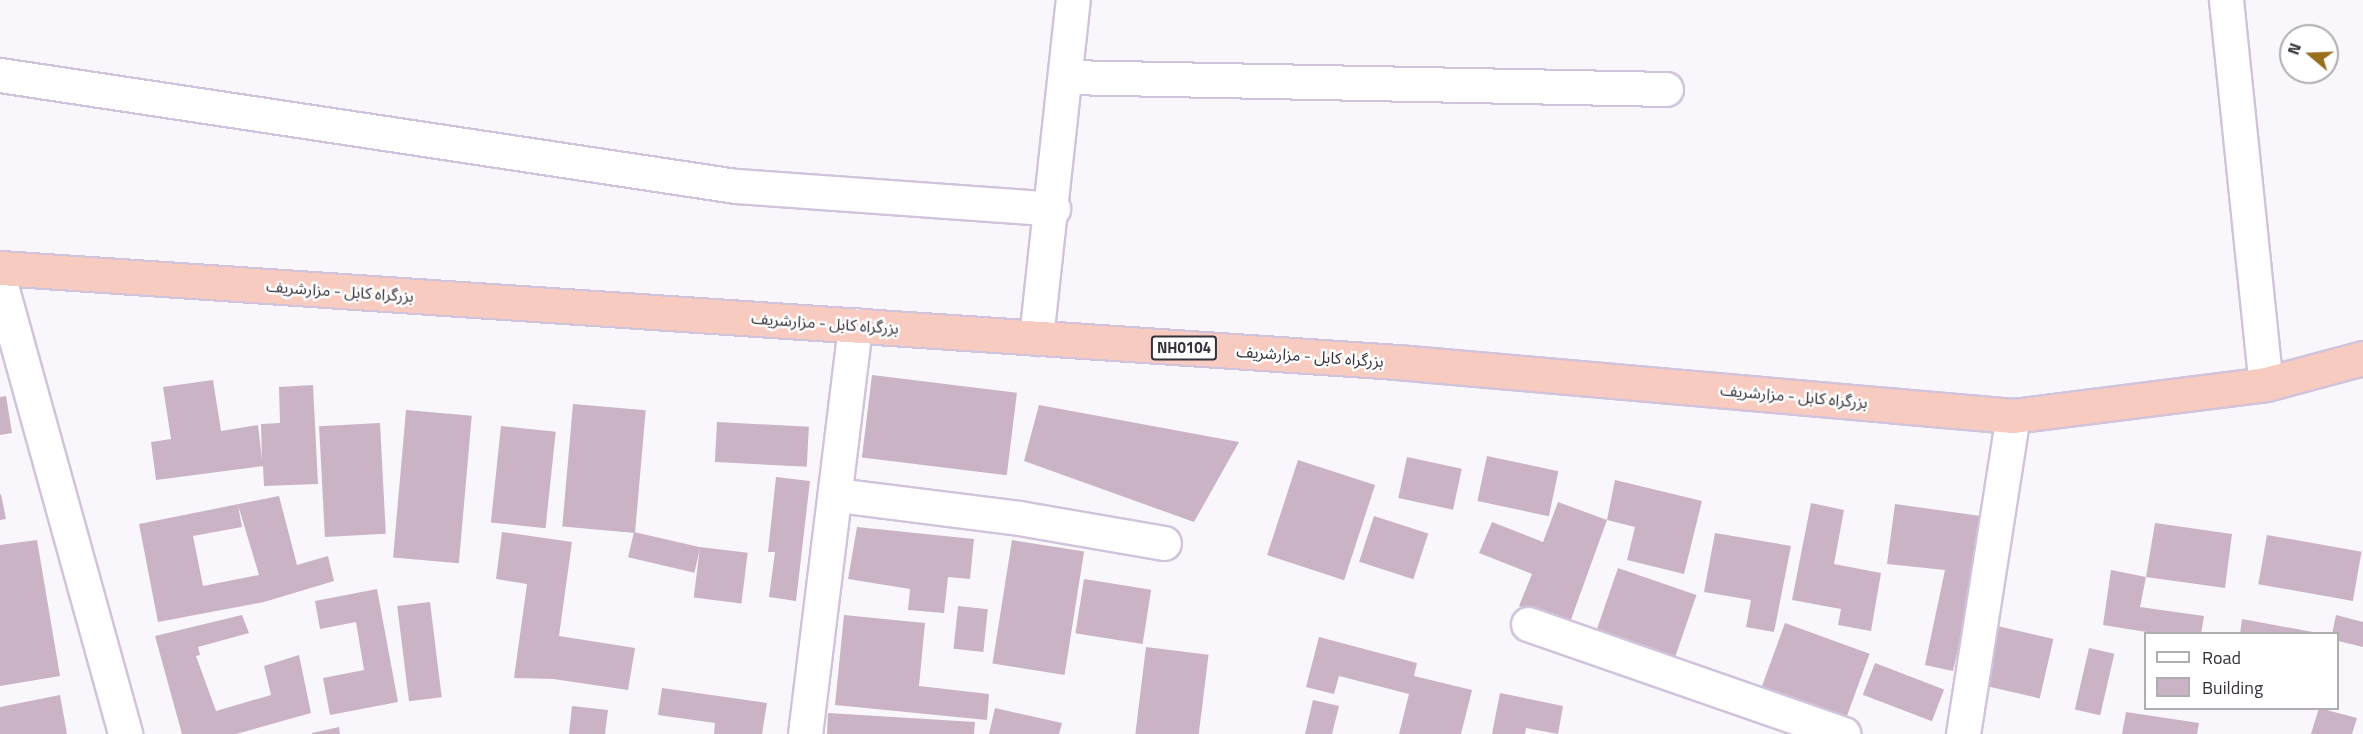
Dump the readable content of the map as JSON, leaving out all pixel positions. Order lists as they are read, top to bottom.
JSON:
{
  "streets": {
    "highway": ["بزرگراه کابل - مزارشریف", "NH0104"]
  },
  "legend": ["Road", "Building"],
  "north": "left"
}
